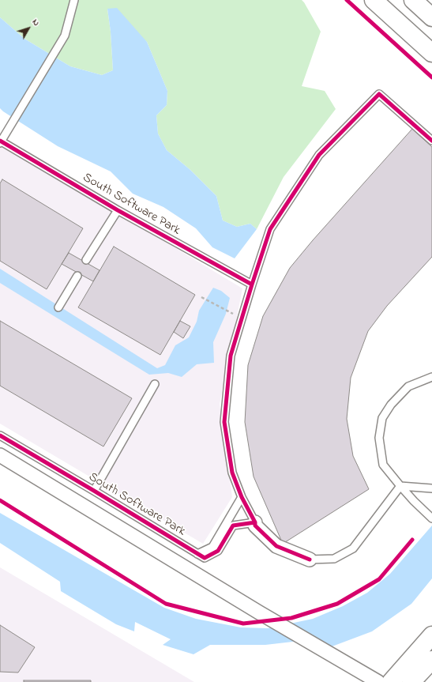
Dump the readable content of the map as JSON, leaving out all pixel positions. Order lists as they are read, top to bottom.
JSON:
{
  "streets": {
    "lane": ["South Software Park"]
  },
  "north": "top right"
}
